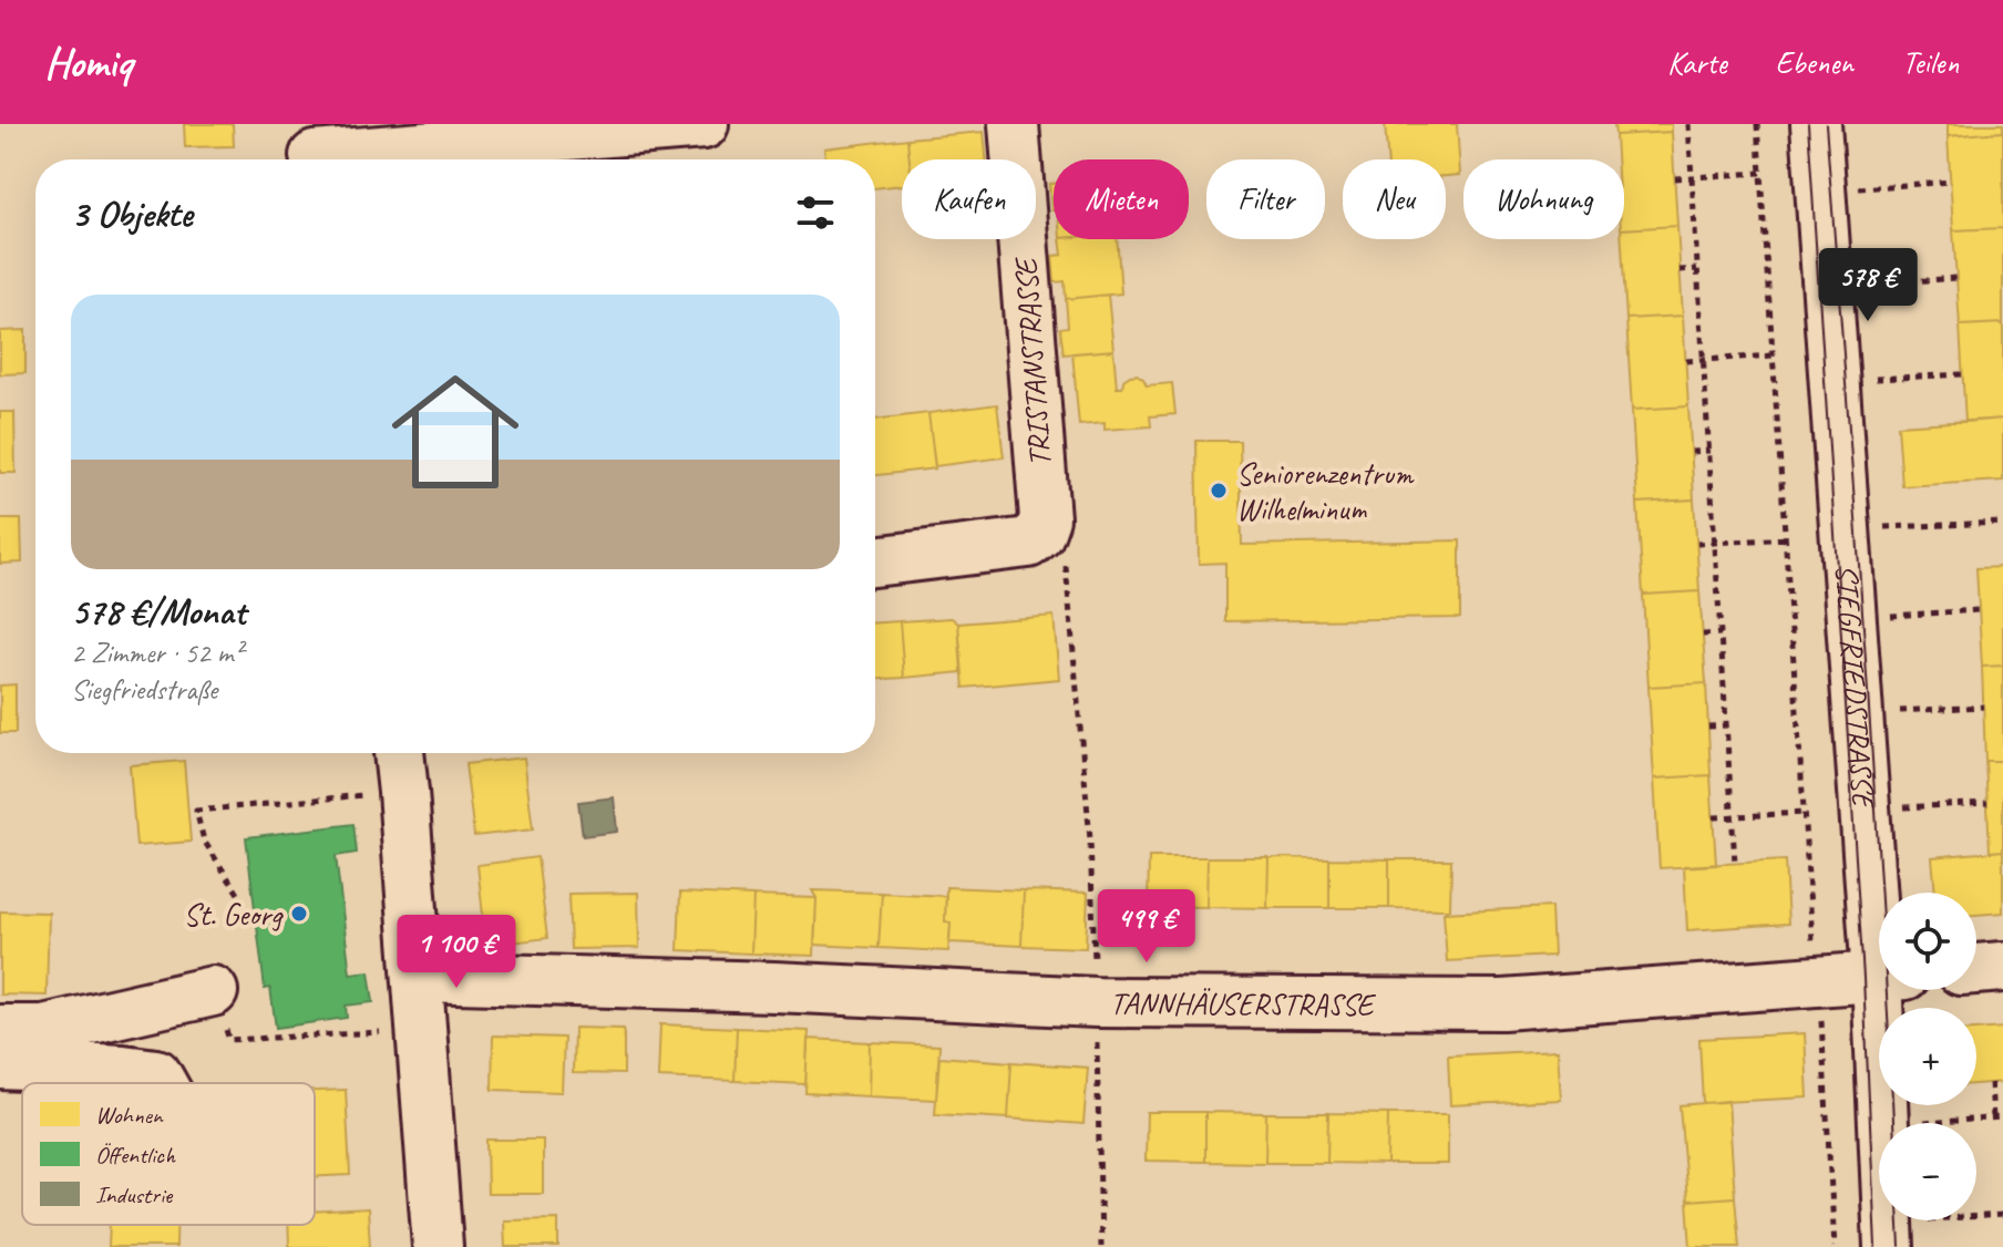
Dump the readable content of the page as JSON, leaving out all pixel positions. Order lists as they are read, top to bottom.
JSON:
{
  "streets": {
    "street": ["TRISTANSTRASSE", "SIEGFRIEDSTRASSE", "TANNHÄUSERSTRASSE"]
  },
  "places": ["Seniorenzentrum Wilhelminum", "St. Georg"],
  "legend": ["Wohnen", "Öffentlich", "Industrie"],
  "page": {
    "header": "Homiq",
    "nav": ["Karte", "Ebenen", "Teilen"],
    "chip": [
      "Kaufen",
      "Mieten",
      "Filter",
      "Neu",
      "Wohnung"
    ],
    "heading": "3 Objekte",
    "price": ["578 €", "499 €", "1 100 €"],
    "list": [
      {
        "name": "578 €/Monat",
        "note": "2 Zimmer · 52 m² · Siegfriedstraße"
      }
    ],
    "map_buttons": ["+", "−"]
  }
}
